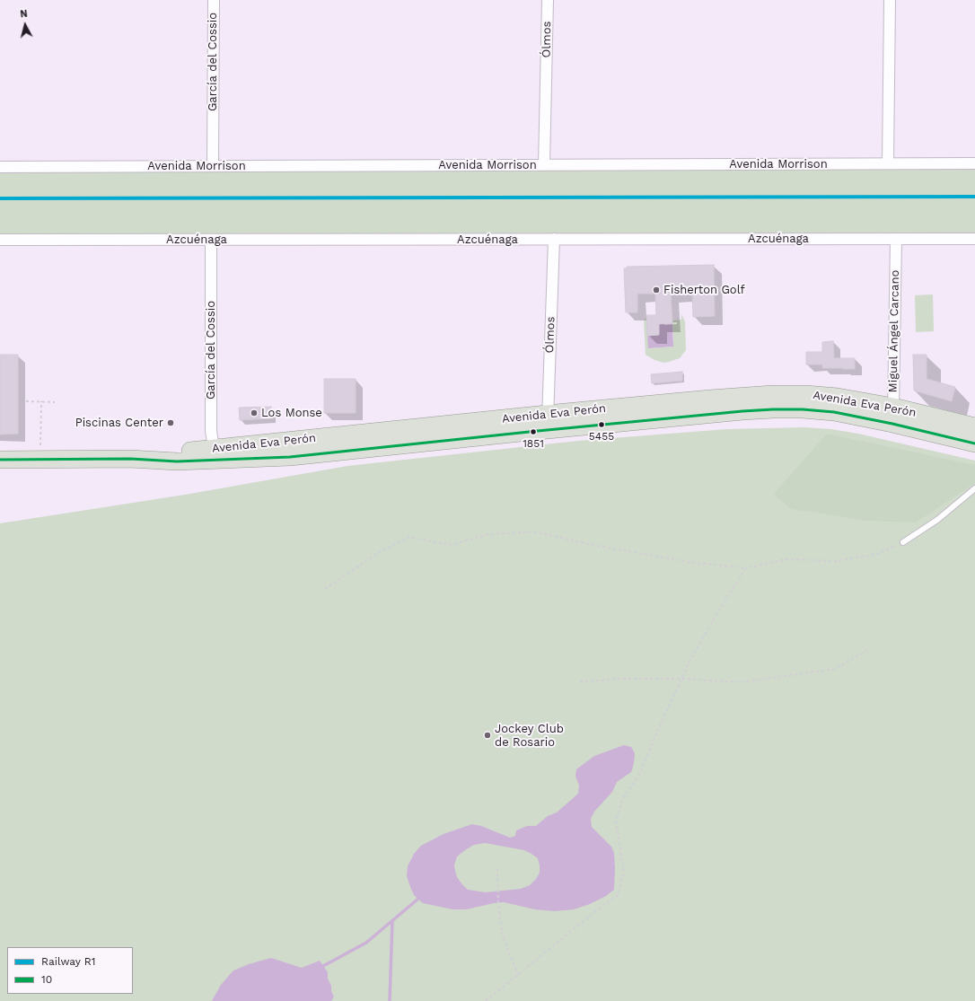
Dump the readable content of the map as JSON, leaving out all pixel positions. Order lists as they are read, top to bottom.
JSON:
{
  "streets": {
    "main road": ["Avenida Eva Perón"],
    "street": [
      "Ólmos",
      "García del Cossio",
      "Avenida Morrison",
      "Azcuénaga",
      "Miguel Ángel Carcano"
    ]
  },
  "crossings": [
    ["Ólmos", "Avenida Morrison"],
    ["Ólmos", "Azcuénaga"],
    ["Ólmos", "Avenida Eva Perón"],
    ["García del Cossio", "Avenida Morrison"],
    ["García del Cossio", "Azcuénaga"],
    ["García del Cossio", "Avenida Eva Perón"],
    ["Azcuénaga", "Miguel Ángel Carcano"],
    ["Miguel Ángel Carcano", "Avenida Eva Perón"]
  ],
  "places": [
    "Fisherton Golf",
    "Los Monse",
    "Piscinas Center",
    "5455",
    "1851",
    "Jockey Club de Rosario"
  ],
  "lines": ["rail line R1", "transit line 10"],
  "legend": ["Railway R1", "10"],
  "north": "top"
}
